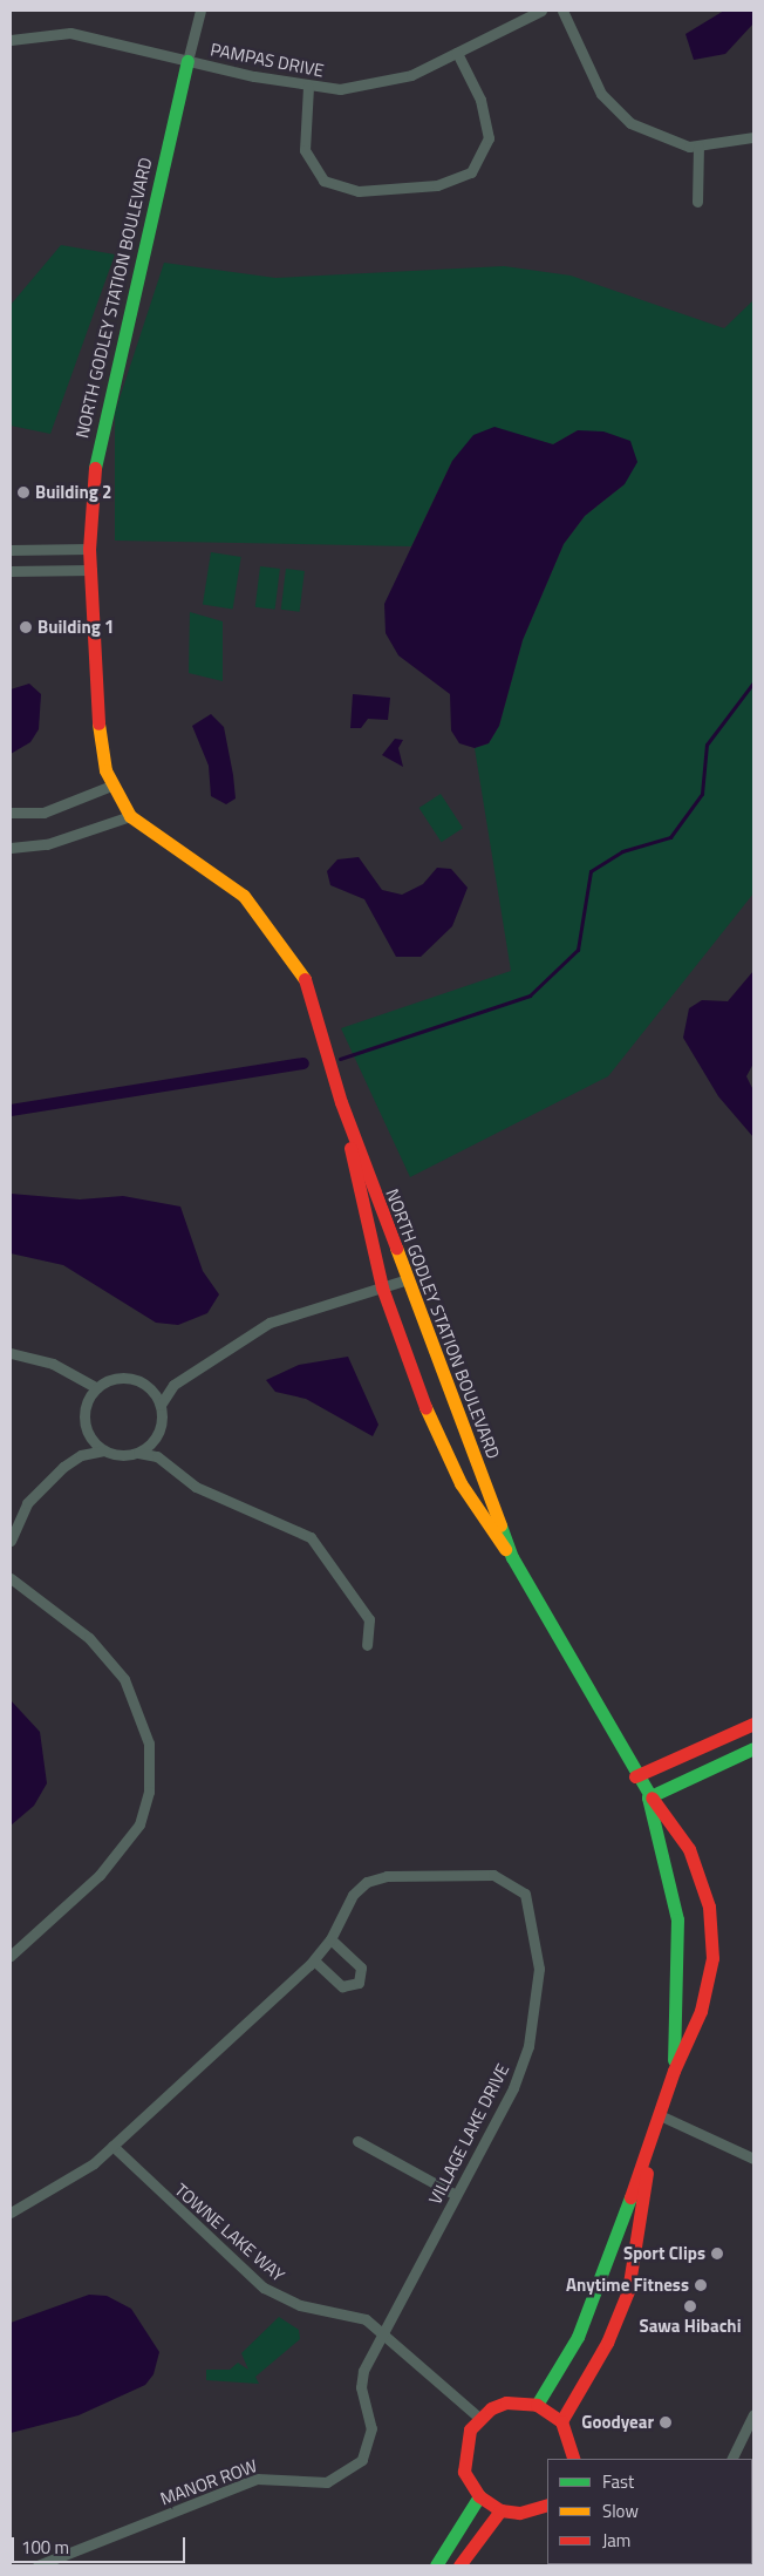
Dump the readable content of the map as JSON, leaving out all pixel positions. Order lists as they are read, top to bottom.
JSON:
{
  "streets": {
    "street": [
      "PAMPAS DRIVE",
      "NORTH GODLEY STATION BOULEVARD",
      "VILLAGE LAKE DRIVE",
      "TOWNE LAKE WAY",
      "MANOR ROW"
    ]
  },
  "crossings": [
    ["PAMPAS DRIVE", "NORTH GODLEY STATION BOULEVARD"],
    ["VILLAGE LAKE DRIVE", "TOWNE LAKE WAY"],
    ["VILLAGE LAKE DRIVE", "MANOR ROW"],
    ["TOWNE LAKE WAY", "MANOR ROW"]
  ],
  "places": [
    "Building 2",
    "Building 1",
    "Sport Clips",
    "Anytime Fitness",
    "Sawa Hibachi",
    "Goodyear"
  ],
  "legend": ["Fast", "Slow", "Jam"],
  "scale_bar": "100 m"
}
